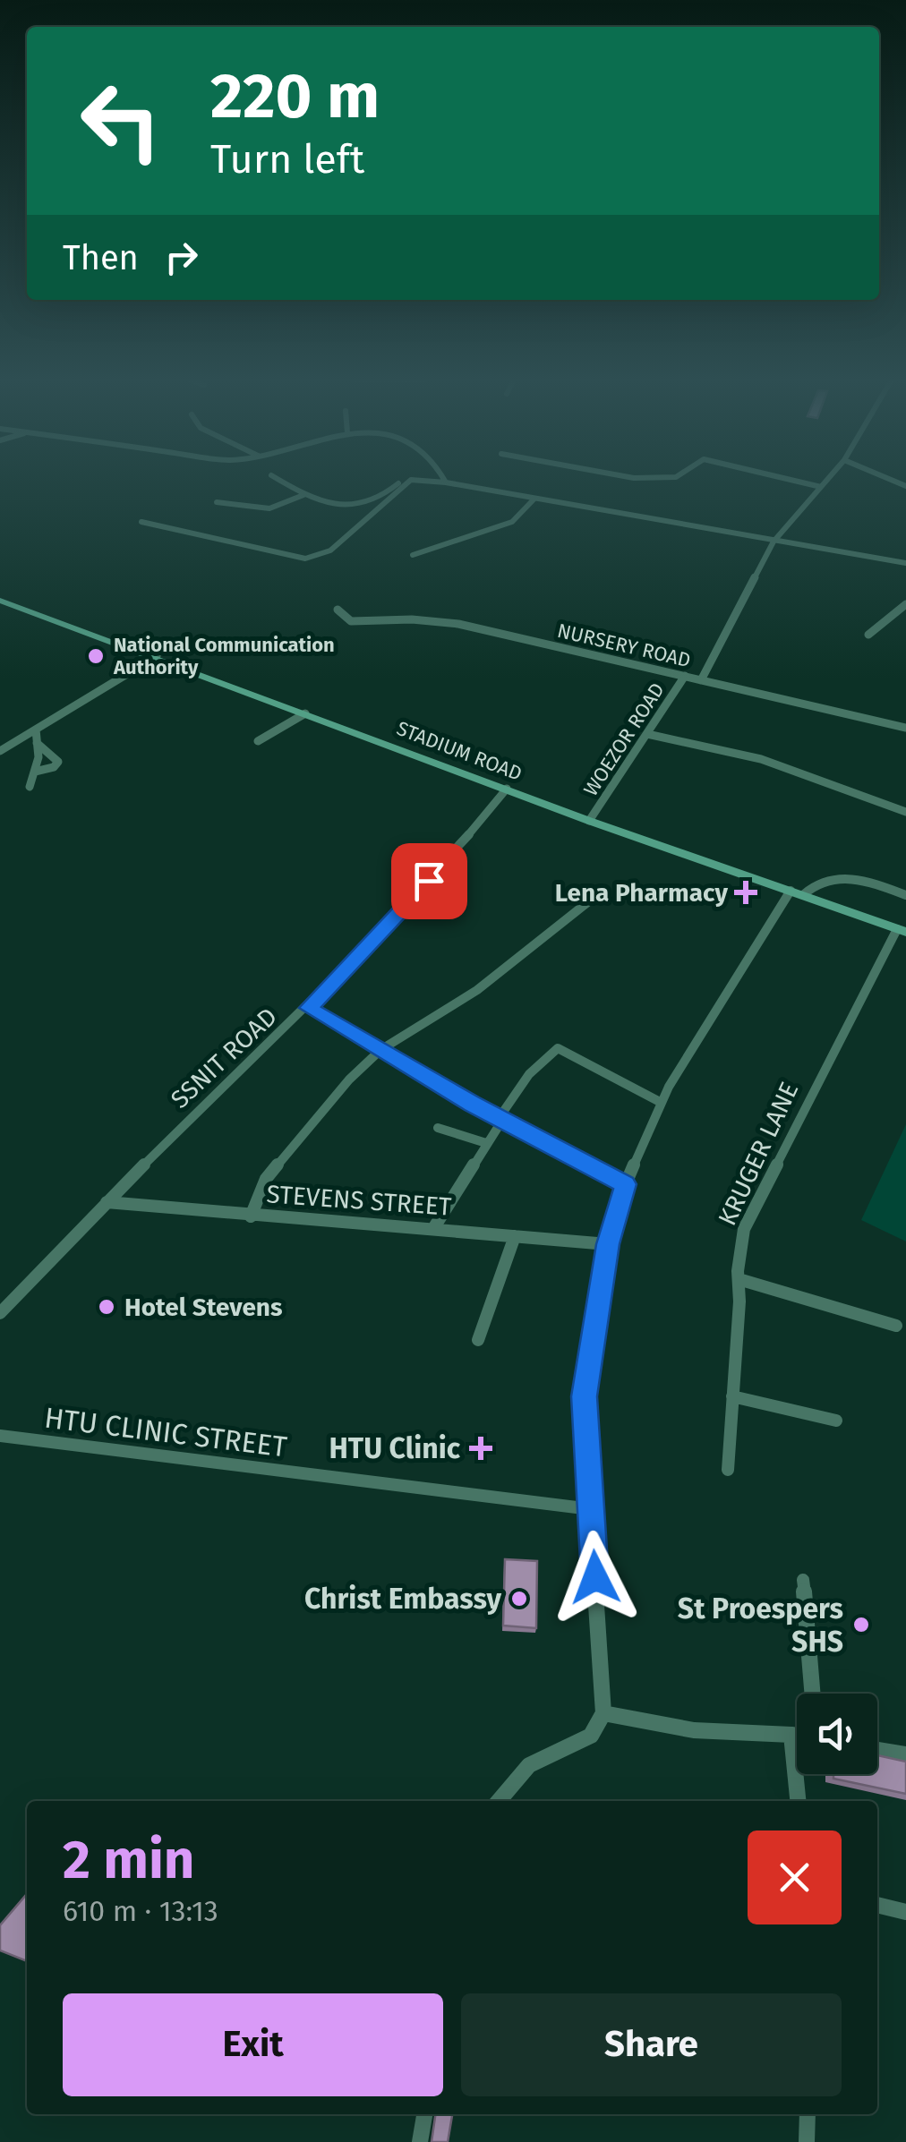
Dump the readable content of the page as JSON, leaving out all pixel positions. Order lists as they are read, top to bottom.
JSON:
{
  "streets": {
    "main road": ["STADIUM ROAD"],
    "street": [
      "NURSERY ROAD",
      "WOEZOR ROAD",
      "SSNIT ROAD",
      "KRUGER LANE",
      "STEVENS STREET",
      "HTU CLINIC STREET"
    ]
  },
  "crossings": [
    ["NURSERY ROAD", "WOEZOR ROAD"],
    ["WOEZOR ROAD", "STADIUM ROAD"],
    ["STADIUM ROAD", "SSNIT ROAD"],
    ["STADIUM ROAD", "KRUGER LANE"],
    ["SSNIT ROAD", "STEVENS STREET"]
  ],
  "places": {
    "other": [
      "National Communication Authority",
      "Hotel Stevens",
      "Christ Embassy",
      "St Proespers SHS"
    ],
    "health": ["Lena Pharmacy", "HTU Clinic"]
  },
  "page": {
    "turn": ["220 m", "Turn left"],
    "then": "Then",
    "heading": ["2 min", "610 m · 13:13"],
    "buttons": ["Exit", "Share"]
  }
}
